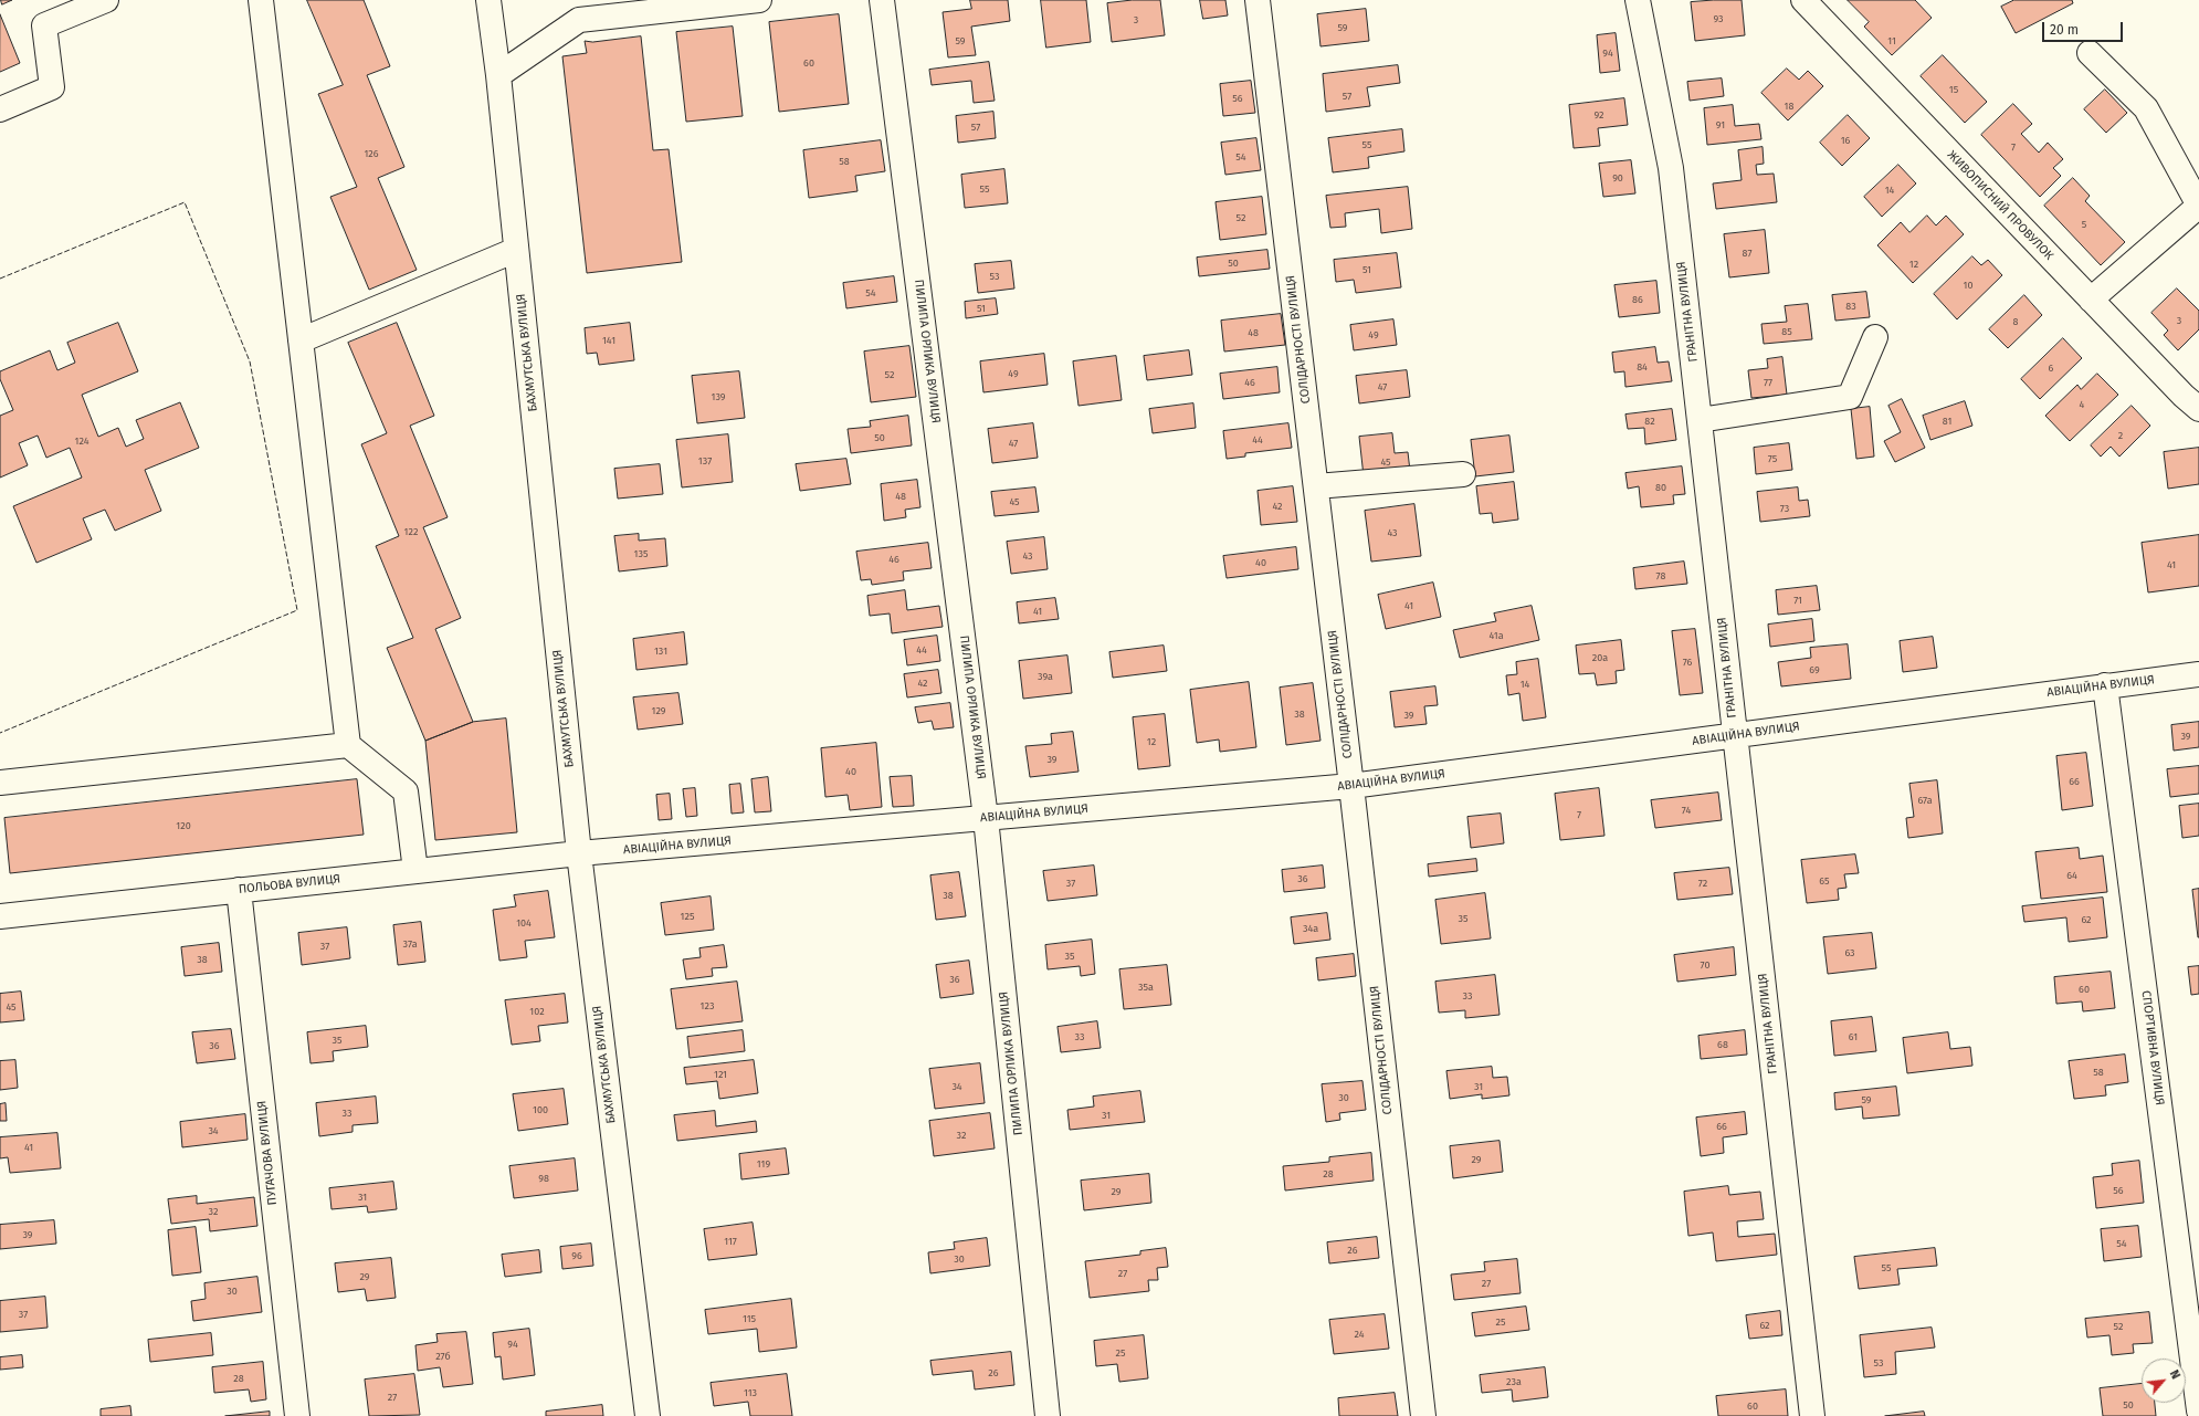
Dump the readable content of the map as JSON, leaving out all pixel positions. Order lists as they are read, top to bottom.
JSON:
{
  "streets": {
    "street": [
      "ЖИВОПИСНИЙ ПРОВУЛОК",
      "ГРАНІТНА ВУЛИЦЯ",
      "СОЛІДАРНОСТІ ВУЛИЦЯ",
      "ПИЛИПА ОРЛИКА ВУЛИЦЯ",
      "БАХМУТСЬКА ВУЛИЦЯ",
      "АВІАЦІЙНА ВУЛИЦЯ",
      "ПОЛЬОВА ВУЛИЦЯ",
      "СПОРТИВНА ВУЛИЦЯ",
      "ПУГАЧОВА ВУЛИЦЯ"
    ]
  },
  "crossings": [
    ["ГРАНІТНА ВУЛИЦЯ", "АВІАЦІЙНА ВУЛИЦЯ"],
    ["СОЛІДАРНОСТІ ВУЛИЦЯ", "АВІАЦІЙНА ВУЛИЦЯ"],
    ["ПИЛИПА ОРЛИКА ВУЛИЦЯ", "АВІАЦІЙНА ВУЛИЦЯ"],
    ["БАХМУТСЬКА ВУЛИЦЯ", "АВІАЦІЙНА ВУЛИЦЯ"],
    ["БАХМУТСЬКА ВУЛИЦЯ", "ПОЛЬОВА ВУЛИЦЯ"],
    ["АВІАЦІЙНА ВУЛИЦЯ", "ПОЛЬОВА ВУЛИЦЯ"],
    ["АВІАЦІЙНА ВУЛИЦЯ", "СПОРТИВНА ВУЛИЦЯ"],
    ["ПОЛЬОВА ВУЛИЦЯ", "ПУГАЧОВА ВУЛИЦЯ"]
  ],
  "house_numbers": [
    "93",
    "3",
    "59",
    "59",
    "11",
    "94",
    "60",
    "15",
    "57",
    "56",
    "18",
    "92",
    "91",
    "57",
    "16",
    "55",
    "7",
    "126",
    "54",
    "58",
    "90",
    "55",
    "14",
    "52",
    "5",
    "87",
    "50",
    "12",
    "51",
    "53",
    "10",
    "54",
    "86",
    "83",
    "51",
    "3",
    "8",
    "85",
    "48",
    "49",
    "141",
    "84",
    "6",
    "49",
    "52",
    "46",
    "77",
    "47",
    "139",
    "4",
    "82",
    "81",
    "2",
    "50",
    "44",
    "124",
    "47",
    "75",
    "137",
    "45",
    "80",
    "48",
    "45",
    "42",
    "73",
    "122",
    "43",
    "135",
    "43",
    "46",
    "40",
    "41",
    "78",
    "71",
    "41",
    "41",
    "41а",
    "44",
    "131",
    "20а",
    "76",
    "69",
    "39а",
    "42",
    "14",
    "129",
    "38",
    "39",
    "39",
    "12",
    "39",
    "40",
    "66",
    "67а",
    "74",
    "7",
    "120",
    "64",
    "36",
    "65",
    "37",
    "72",
    "38",
    "125",
    "35",
    "62",
    "104",
    "34а",
    "37а",
    "37",
    "63",
    "35",
    "38",
    "70",
    "36",
    "35а",
    "60",
    "33",
    "123",
    "45",
    "102",
    "33",
    "61",
    "35",
    "68",
    "36",
    "58",
    "121",
    "34",
    "31",
    "30",
    "59",
    "100",
    "33",
    "31",
    "66",
    "34",
    "32",
    "41",
    "29",
    "119",
    "28",
    "98",
    "56",
    "29",
    "31",
    "32",
    "39",
    "117",
    "54",
    "26",
    "96",
    "30",
    "55",
    "27",
    "29",
    "27",
    "30",
    "37",
    "115",
    "25",
    "62",
    "52",
    "24",
    "94",
    "25",
    "27б",
    "53",
    "26",
    "28",
    "23а",
    "113",
    "27",
    "50",
    "60"
  ],
  "scale_bar": "20 m",
  "north": "top right"
}
